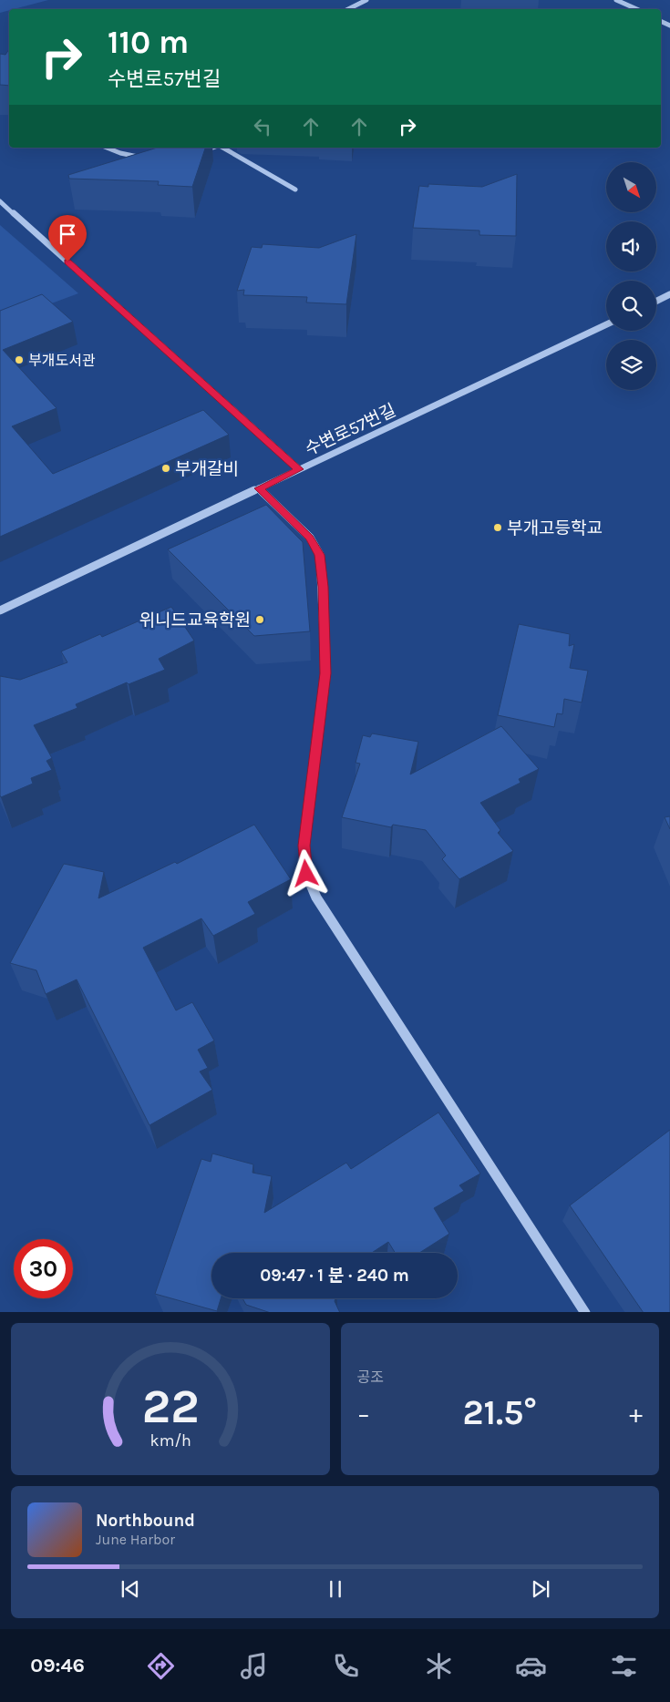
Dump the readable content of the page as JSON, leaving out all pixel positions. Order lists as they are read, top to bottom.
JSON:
{
  "streets": {
    "street": ["수변로57번길"]
  },
  "places": [
    "부개도서관",
    "부개갈비",
    "부개고등학교",
    "위니드교육학원"
  ],
  "north": "bottom right",
  "page": {
    "turn": ["110 m", "수변로57번길"],
    "limit": "30",
    "trip": "09:47 · 1 분 · 240 m",
    "tile": "공조",
    "heat": ["−", "21.5°", "+"],
    "song": ["Northbound", "June Harbor"],
    "tabs": "09:46",
    "gauge": ["22", "km/h"]
  }
}
